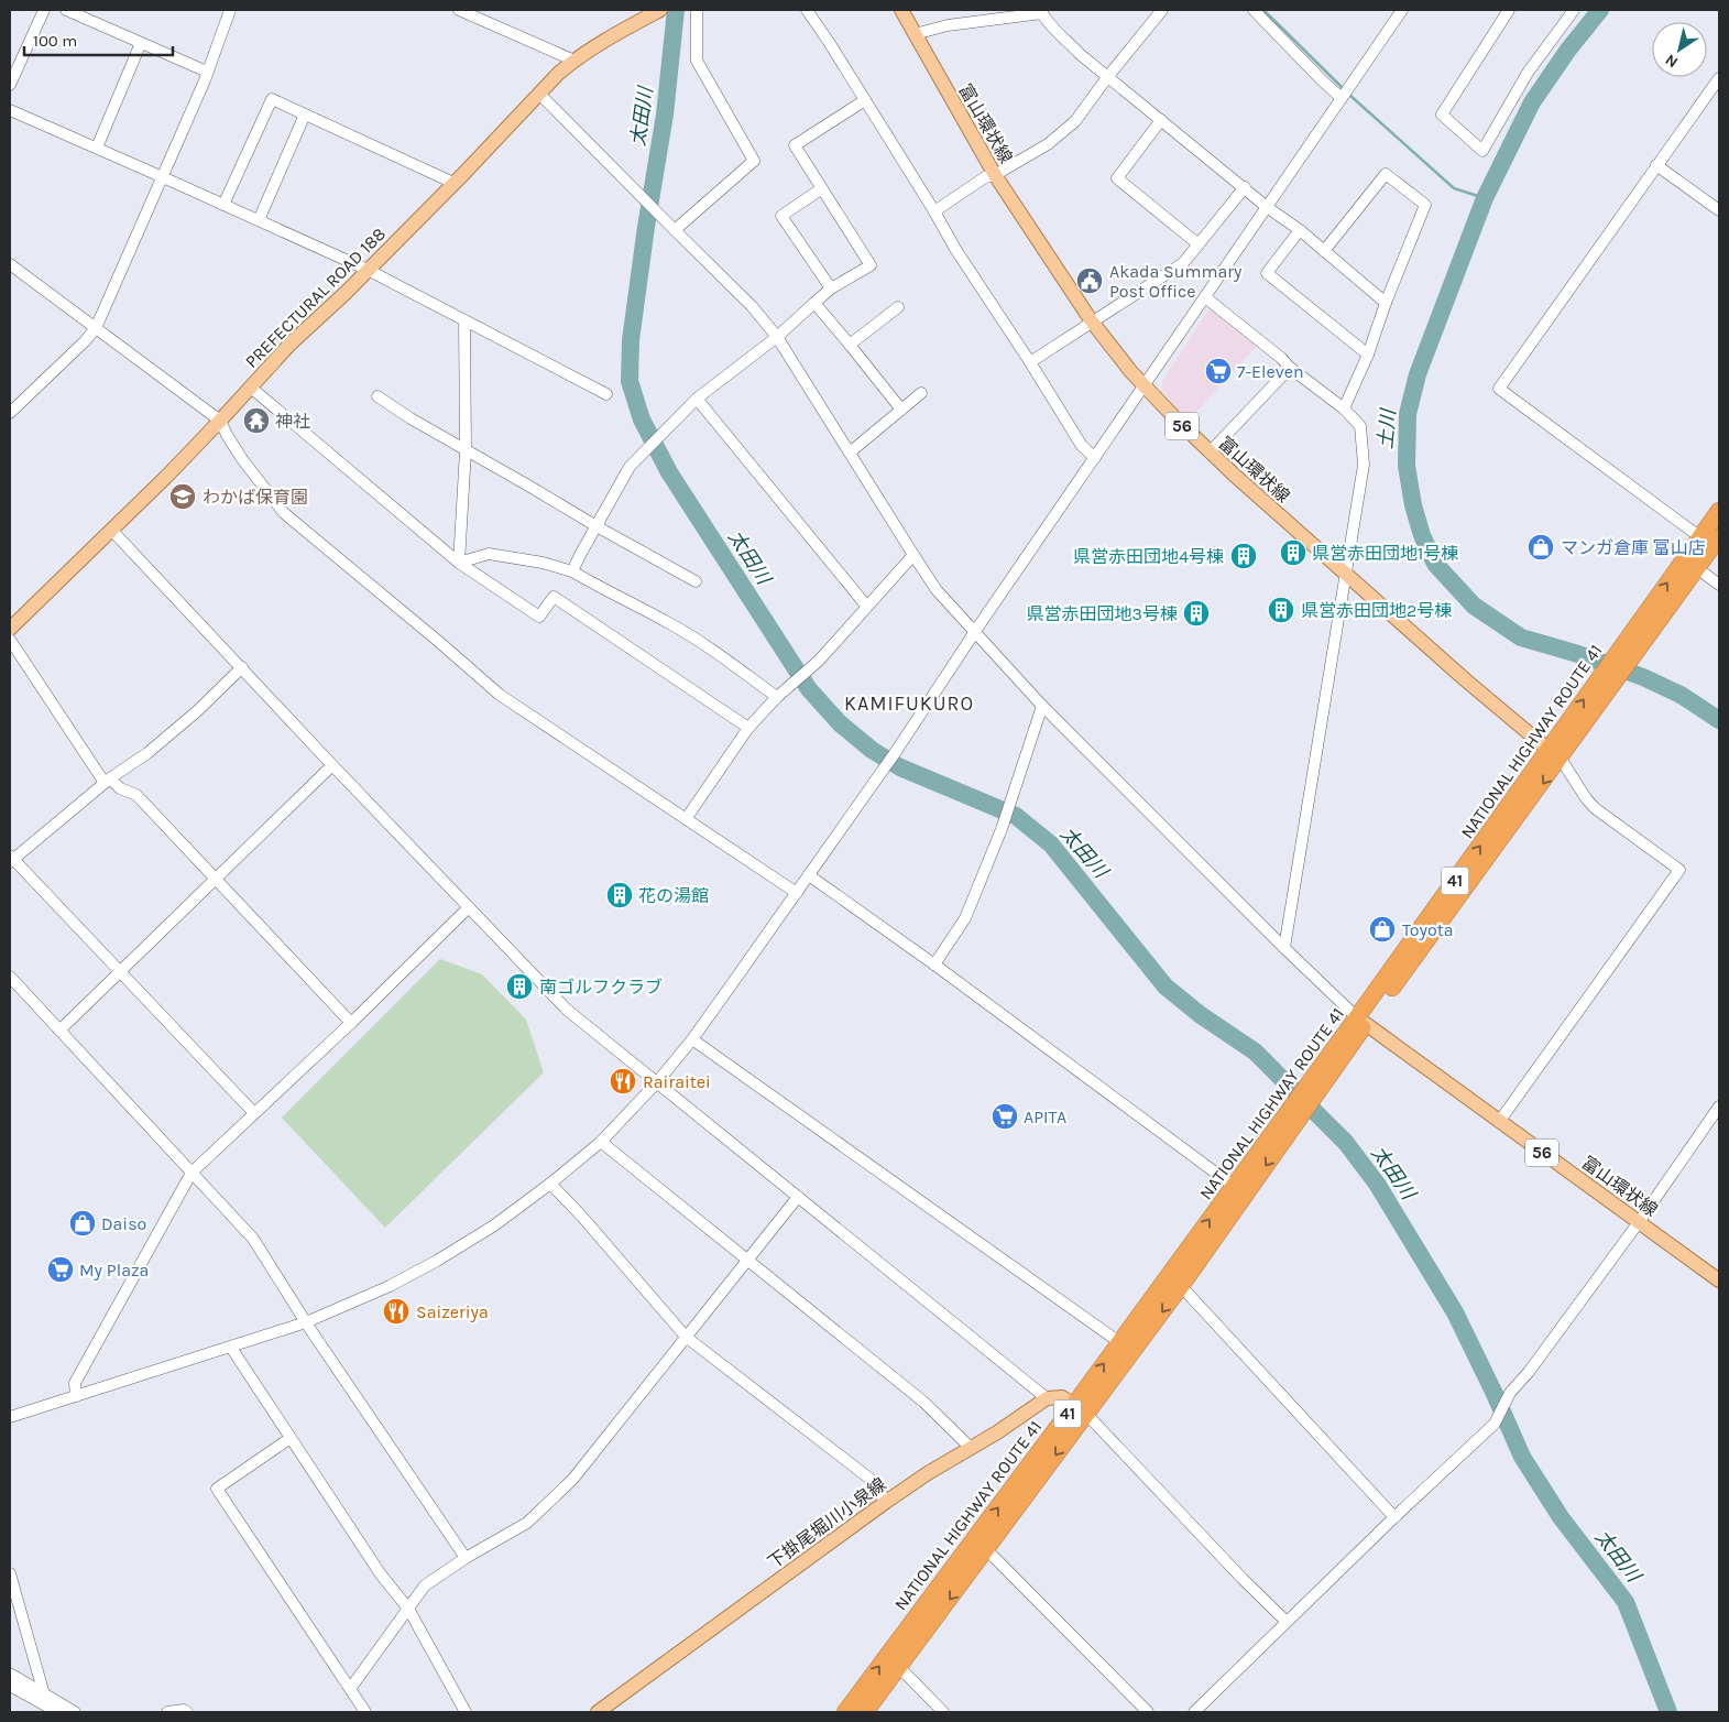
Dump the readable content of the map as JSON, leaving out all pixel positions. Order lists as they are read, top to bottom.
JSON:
{
  "streets": {
    "highway": ["NATIONAL HIGHWAY ROUTE 41", "41"],
    "main road": [
      "富山環状線",
      "PREFECTURAL ROAD 188",
      "56",
      "下掛尾堀川小泉線"
    ]
  },
  "crossings": [
    ["富山環状線", "NATIONAL HIGHWAY ROUTE 41"]
  ],
  "districts": ["KAMIFUKURO"],
  "water": ["太田川", "土川"],
  "places": {
    "public building": ["Akada Summary Post Office"],
    "supermarket": ["7-Eleven", "APITA", "My Plaza"],
    "temple": ["神社"],
    "school or university": ["わかば保育園"],
    "shop": ["マンガ倉庫 富山店", "Toyota", "Daiso"],
    "building": [
      "県営赤田団地1号棟",
      "県営赤田団地4号棟",
      "県営赤田団地2号棟",
      "県営赤田団地3号棟",
      "花の湯館",
      "南ゴルフクラブ"
    ],
    "restaurant": ["Rairaitei", "Saizeriya"]
  },
  "scale_bar": "100 m",
  "north": "bottom left"
}
